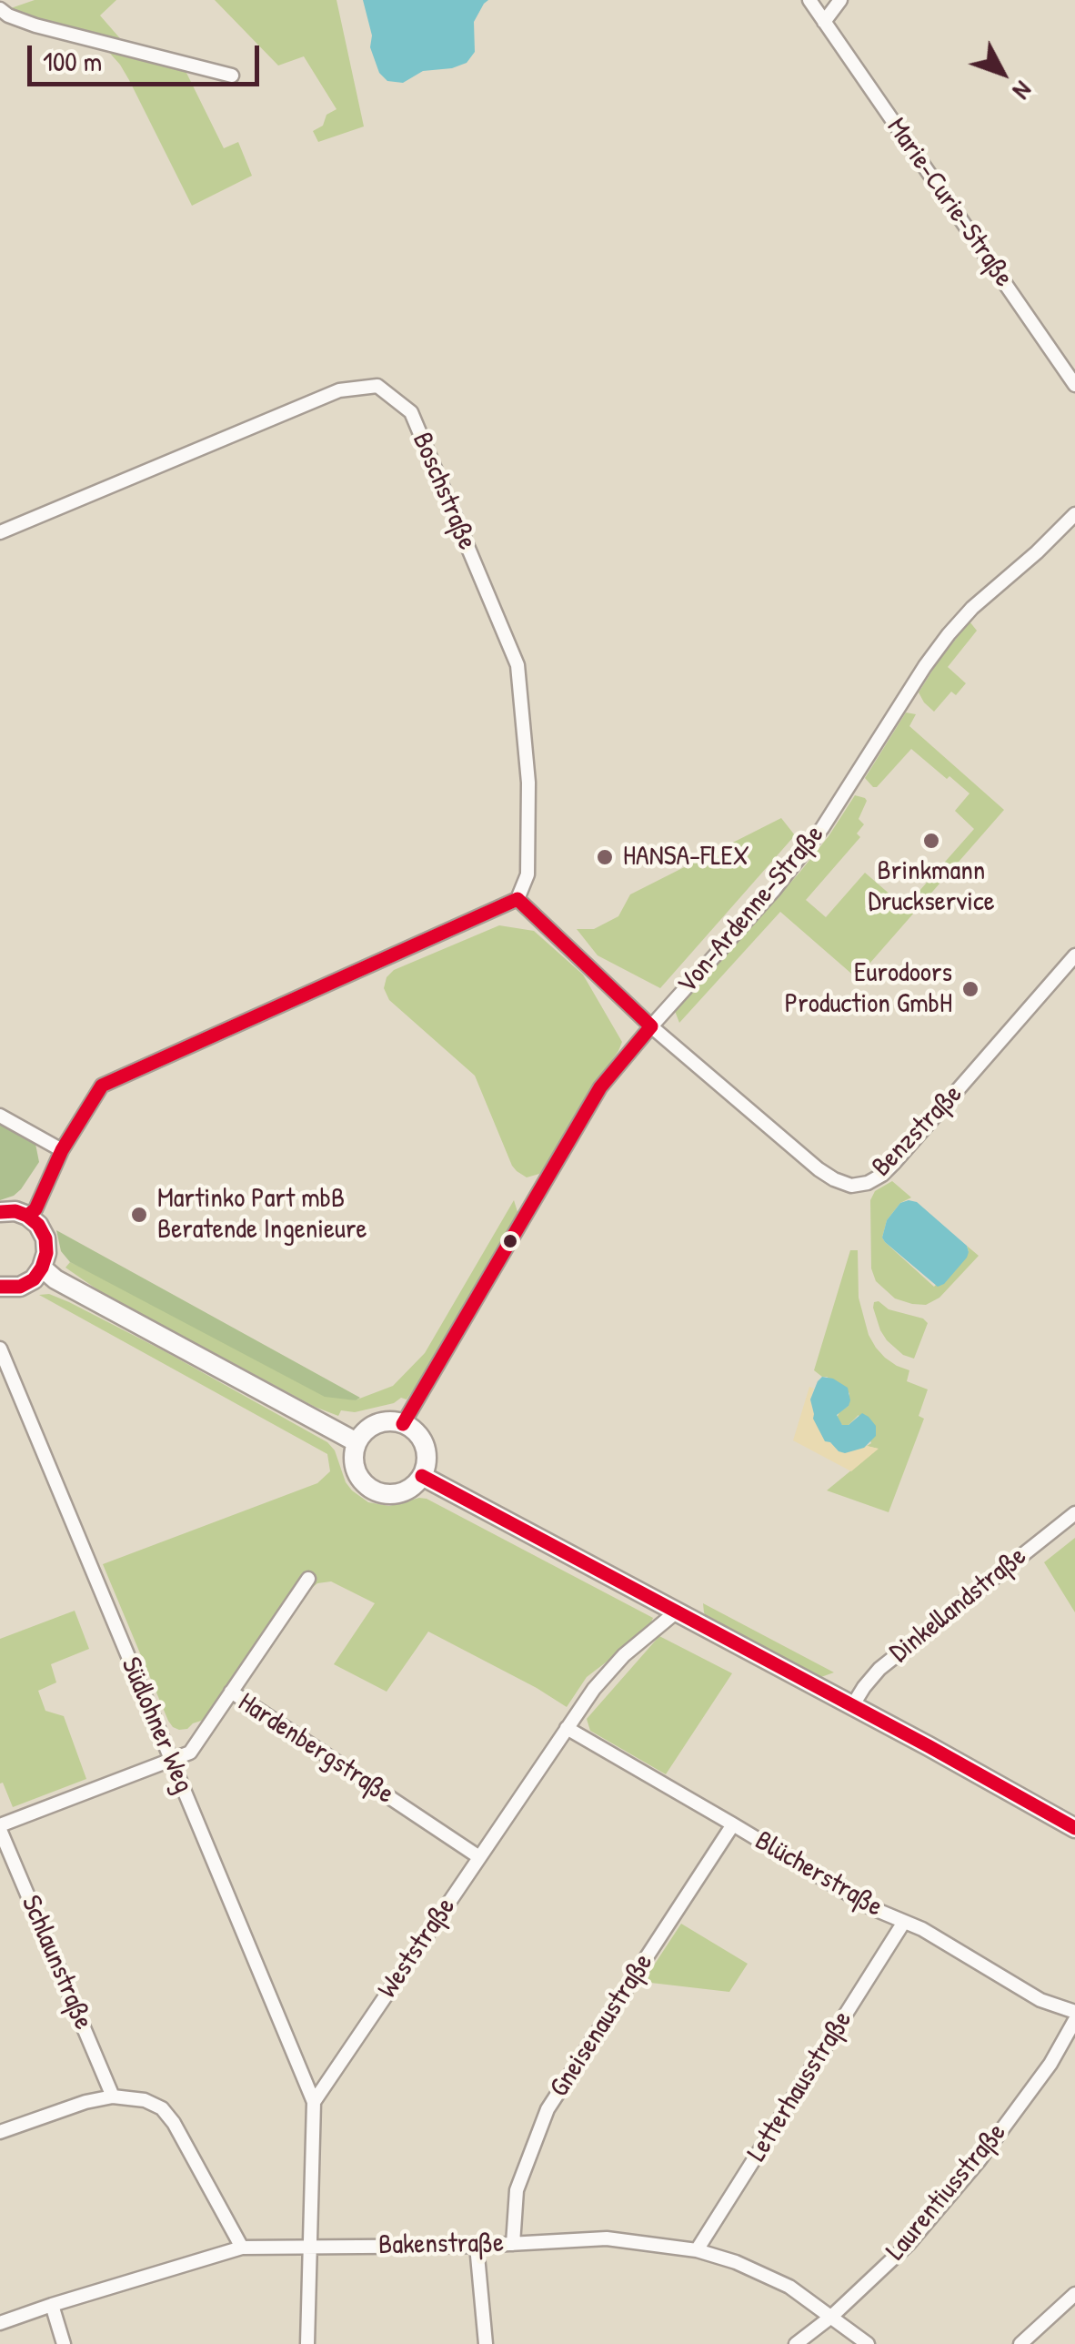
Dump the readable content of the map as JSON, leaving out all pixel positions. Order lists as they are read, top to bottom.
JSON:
{
  "streets": {
    "street": [
      "Marie-Curie-Straße",
      "Boschstraße",
      "Von-Ardenne-Straße",
      "Benzstraße",
      "Dinkellandstraße",
      "Südlohner Weg",
      "Hardenbergstraße",
      "Blücherstraße",
      "Weststraße",
      "Schlaunstraße",
      "Gneisenaustraße",
      "Letterhausstraße",
      "Laurentiusstraße",
      "Bakenstraße"
    ]
  },
  "crossings": [
    ["Von-Ardenne-Straße", "Benzstraße"],
    ["Südlohner Weg", "Hardenbergstraße"],
    ["Südlohner Weg", "Weststraße"],
    ["Hardenbergstraße", "Weststraße"],
    ["Blücherstraße", "Weststraße"],
    ["Blücherstraße", "Gneisenaustraße"],
    ["Blücherstraße", "Letterhausstraße"],
    ["Gneisenaustraße", "Bakenstraße"],
    ["Letterhausstraße", "Bakenstraße"],
    ["Laurentiusstraße", "Bakenstraße"]
  ],
  "places": [
    "Brinkmann Druckservice",
    "HANSA-FLEX",
    "Eurodoors Production GmbH",
    "Martinko Part mbB Beratende Ingenieure"
  ],
  "scale_bar": "100 m",
  "north": "bottom right"
}
